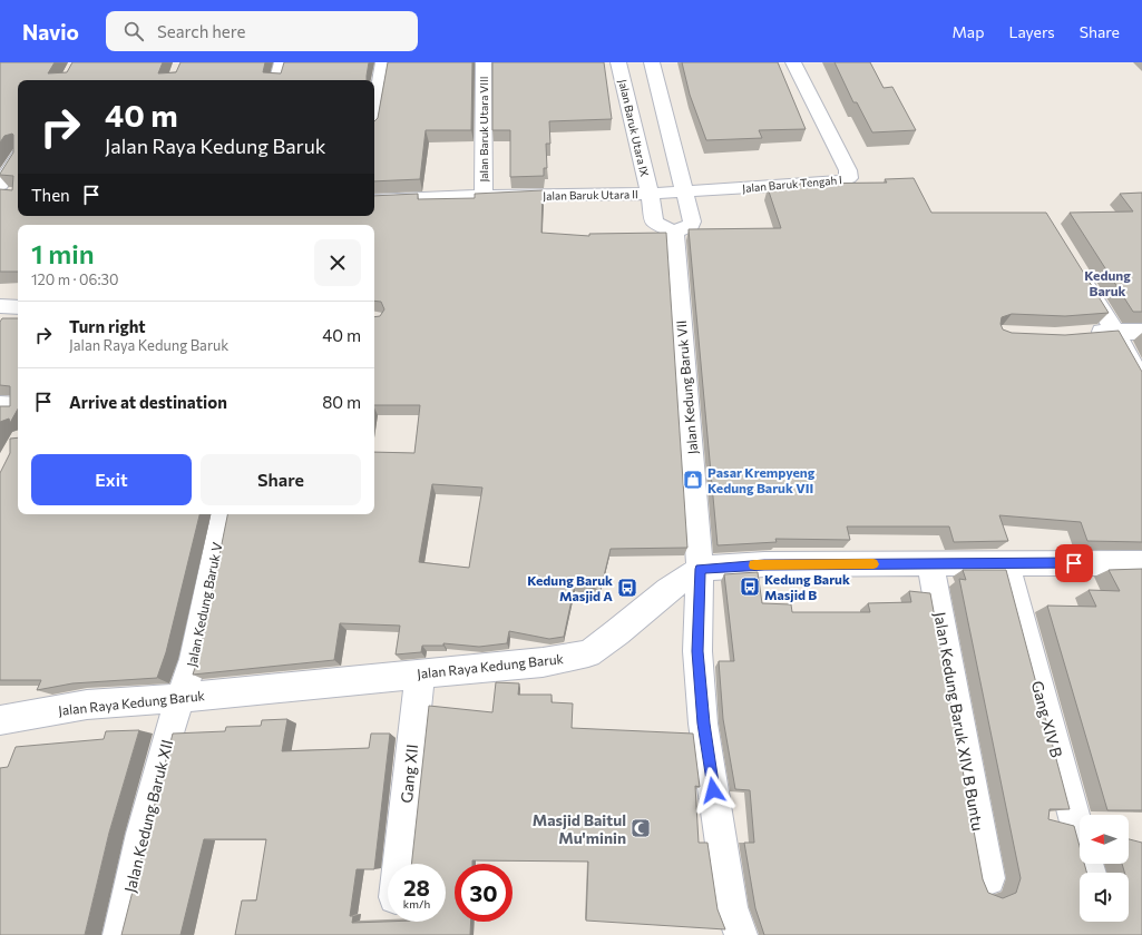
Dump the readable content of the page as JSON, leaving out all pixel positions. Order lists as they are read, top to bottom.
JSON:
{
  "streets": {
    "street": [
      "Jalan Baruk Utara IX",
      "Jalan Baruk Utara VIII",
      "Jalan Baruk Tengah I",
      "Jalan Baruk Utara II",
      "Jalan Kedung Baruk VII",
      "Jalan Kedung Baruk V",
      "Jalan Raya Kedung Baruk",
      "Gang XIV B",
      "Jalan Kedung Baruk XIV B Buntu",
      "Gang XII",
      "Jalan Kedung Baruk XII"
    ]
  },
  "crossings": [
    ["Jalan Baruk Utara IX", "Jalan Baruk Utara II"],
    ["Jalan Baruk Utara VIII", "Jalan Baruk Utara II"],
    ["Jalan Baruk Tengah I", "Jalan Baruk Utara II"],
    ["Jalan Kedung Baruk VII", "Jalan Raya Kedung Baruk"],
    ["Jalan Kedung Baruk V", "Jalan Raya Kedung Baruk"],
    ["Jalan Kedung Baruk V", "Jalan Kedung Baruk XII"],
    ["Jalan Raya Kedung Baruk", "Gang XIV B"],
    ["Jalan Raya Kedung Baruk", "Jalan Kedung Baruk XIV B Buntu"],
    ["Jalan Raya Kedung Baruk", "Gang XII"],
    ["Jalan Raya Kedung Baruk", "Jalan Kedung Baruk XII"]
  ],
  "districts": ["Kedung Baruk"],
  "places": {
    "shop": ["Pasar Krempyeng Kedung Baruk VII"],
    "bus stop": ["Kedung Baruk Masjid B", "Kedung Baruk Masjid A"],
    "mosque": ["Masjid Baitul Mu'minin"]
  },
  "north": "left",
  "page": {
    "header": "Navio",
    "search": "Search here",
    "nav": ["Map", "Layers", "Share"],
    "turn": ["40 m", "Jalan Raya Kedung Baruk"],
    "then": "Then",
    "heading": ["1 min", "120 m · 06:30"],
    "list": [
      {
        "name": "Turn right",
        "note": "Jalan Raya Kedung Baruk",
        "value": "40 m"
      },
      {
        "name": "Arrive at destination",
        "value": "80 m"
      }
    ],
    "buttons": ["Exit", "Share"],
    "speed": "28 km/h",
    "limit": "30"
  }
}
